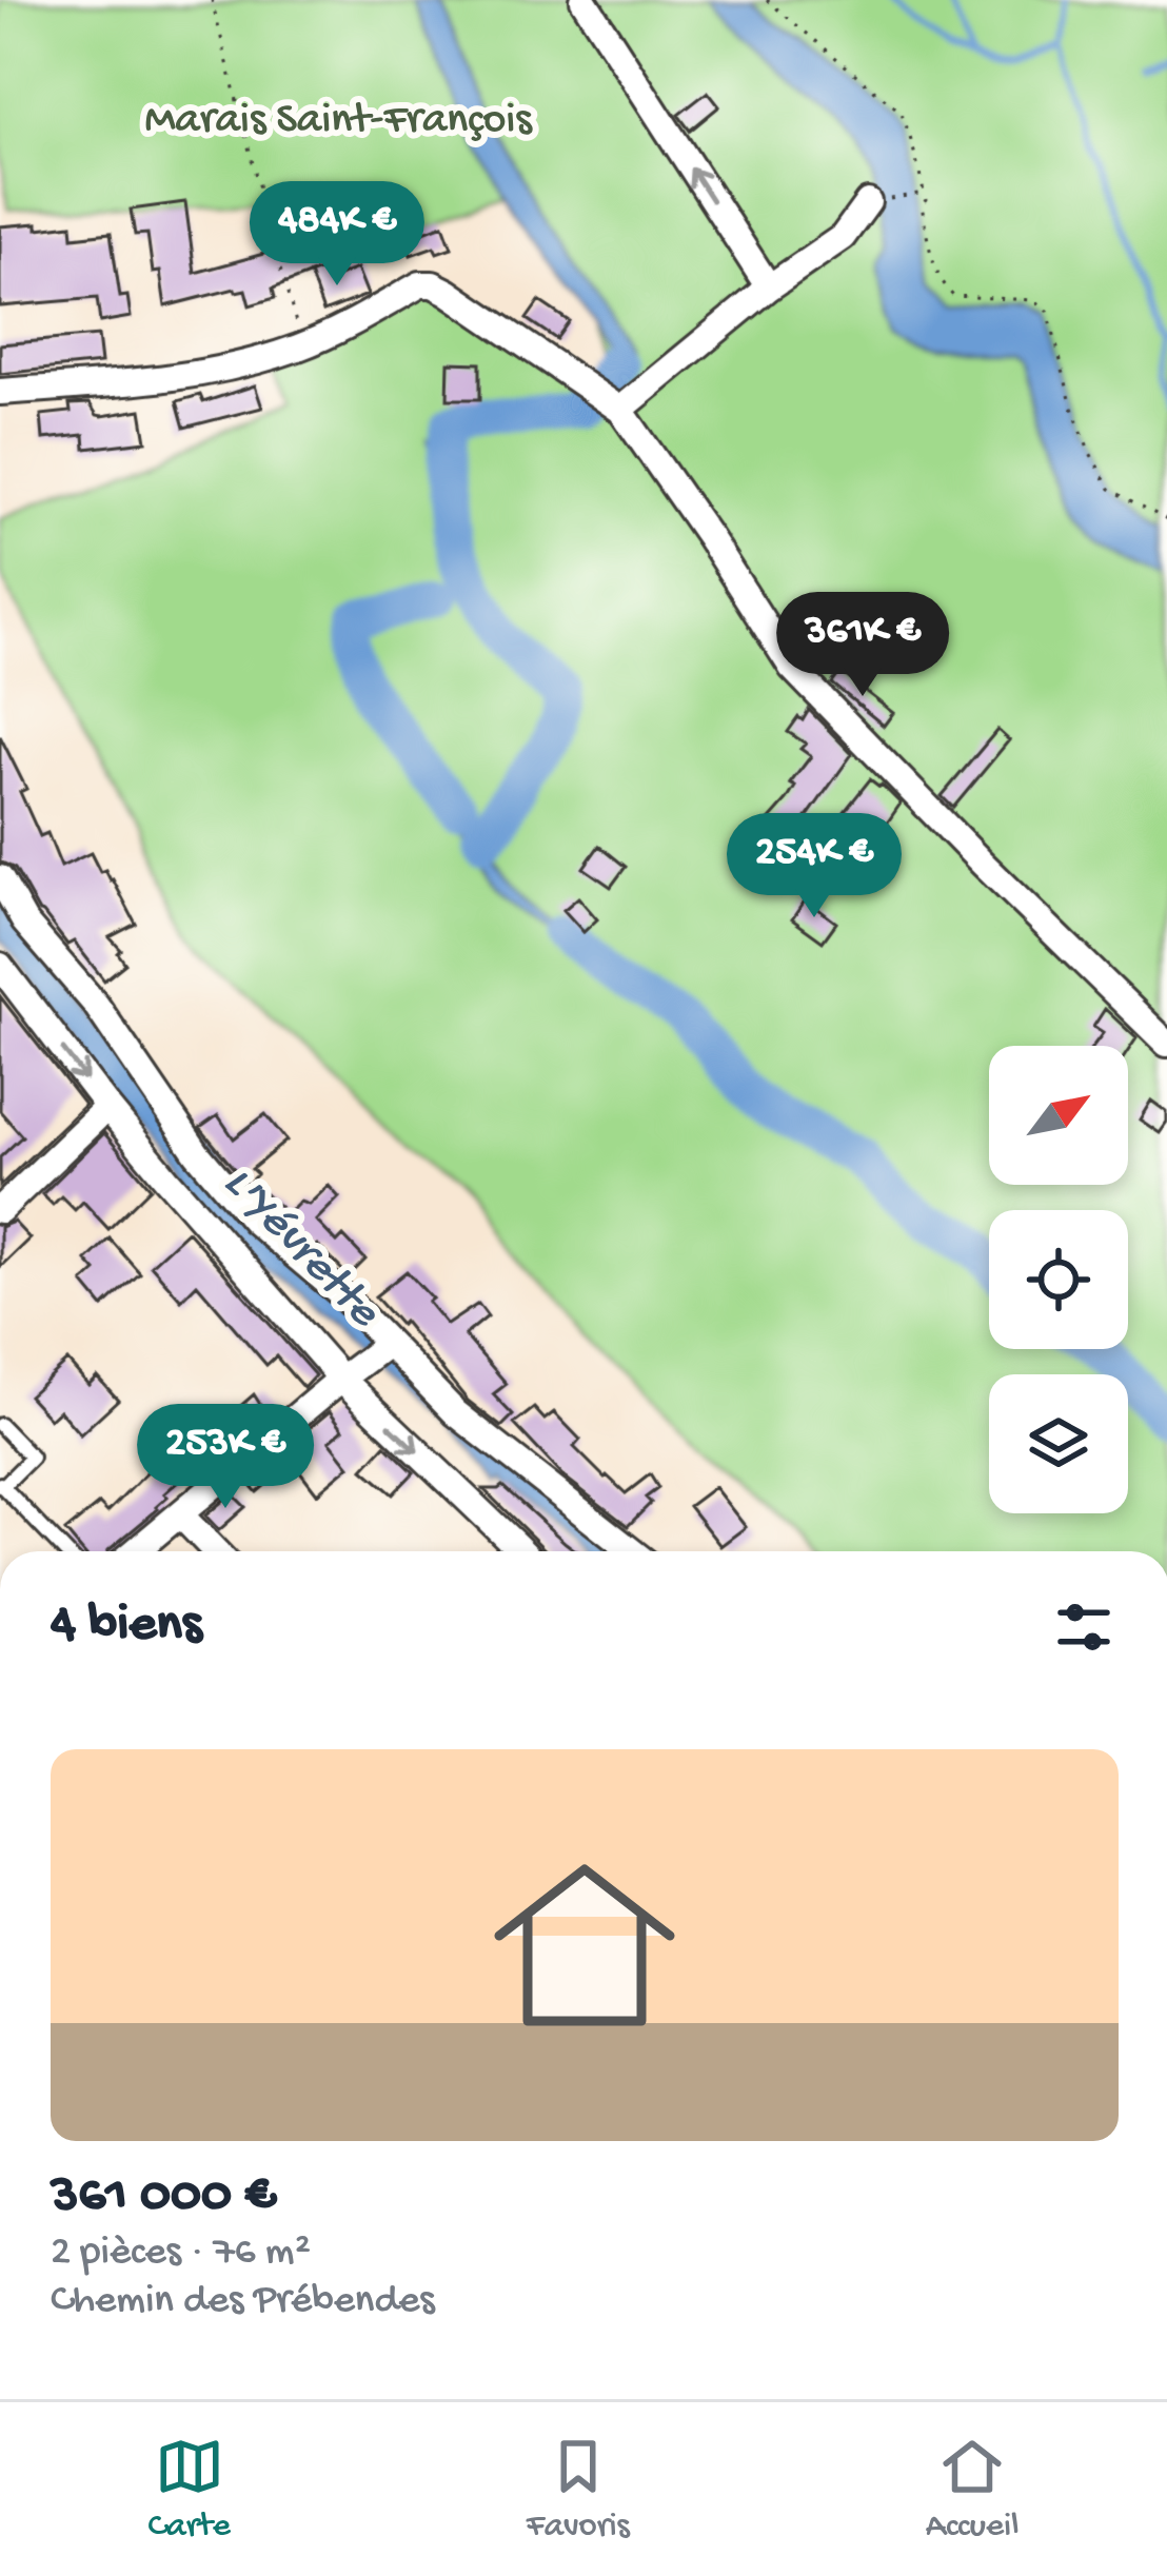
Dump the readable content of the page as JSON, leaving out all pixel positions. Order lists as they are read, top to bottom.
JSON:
{
  "water": ["L'Yévrette"],
  "parks": ["Marais Saint-François"],
  "north": "top right",
  "page": {
    "price": [
      "484K €",
      "361K €",
      "254K €",
      "253K €"
    ],
    "heading": "4 biens",
    "list": [
      {
        "name": "361 000 €",
        "note": "2 pièces · 76 m² · Chemin des Prébendes"
      }
    ],
    "tabs": ["Carte", "Favoris", "Accueil"]
  }
}
